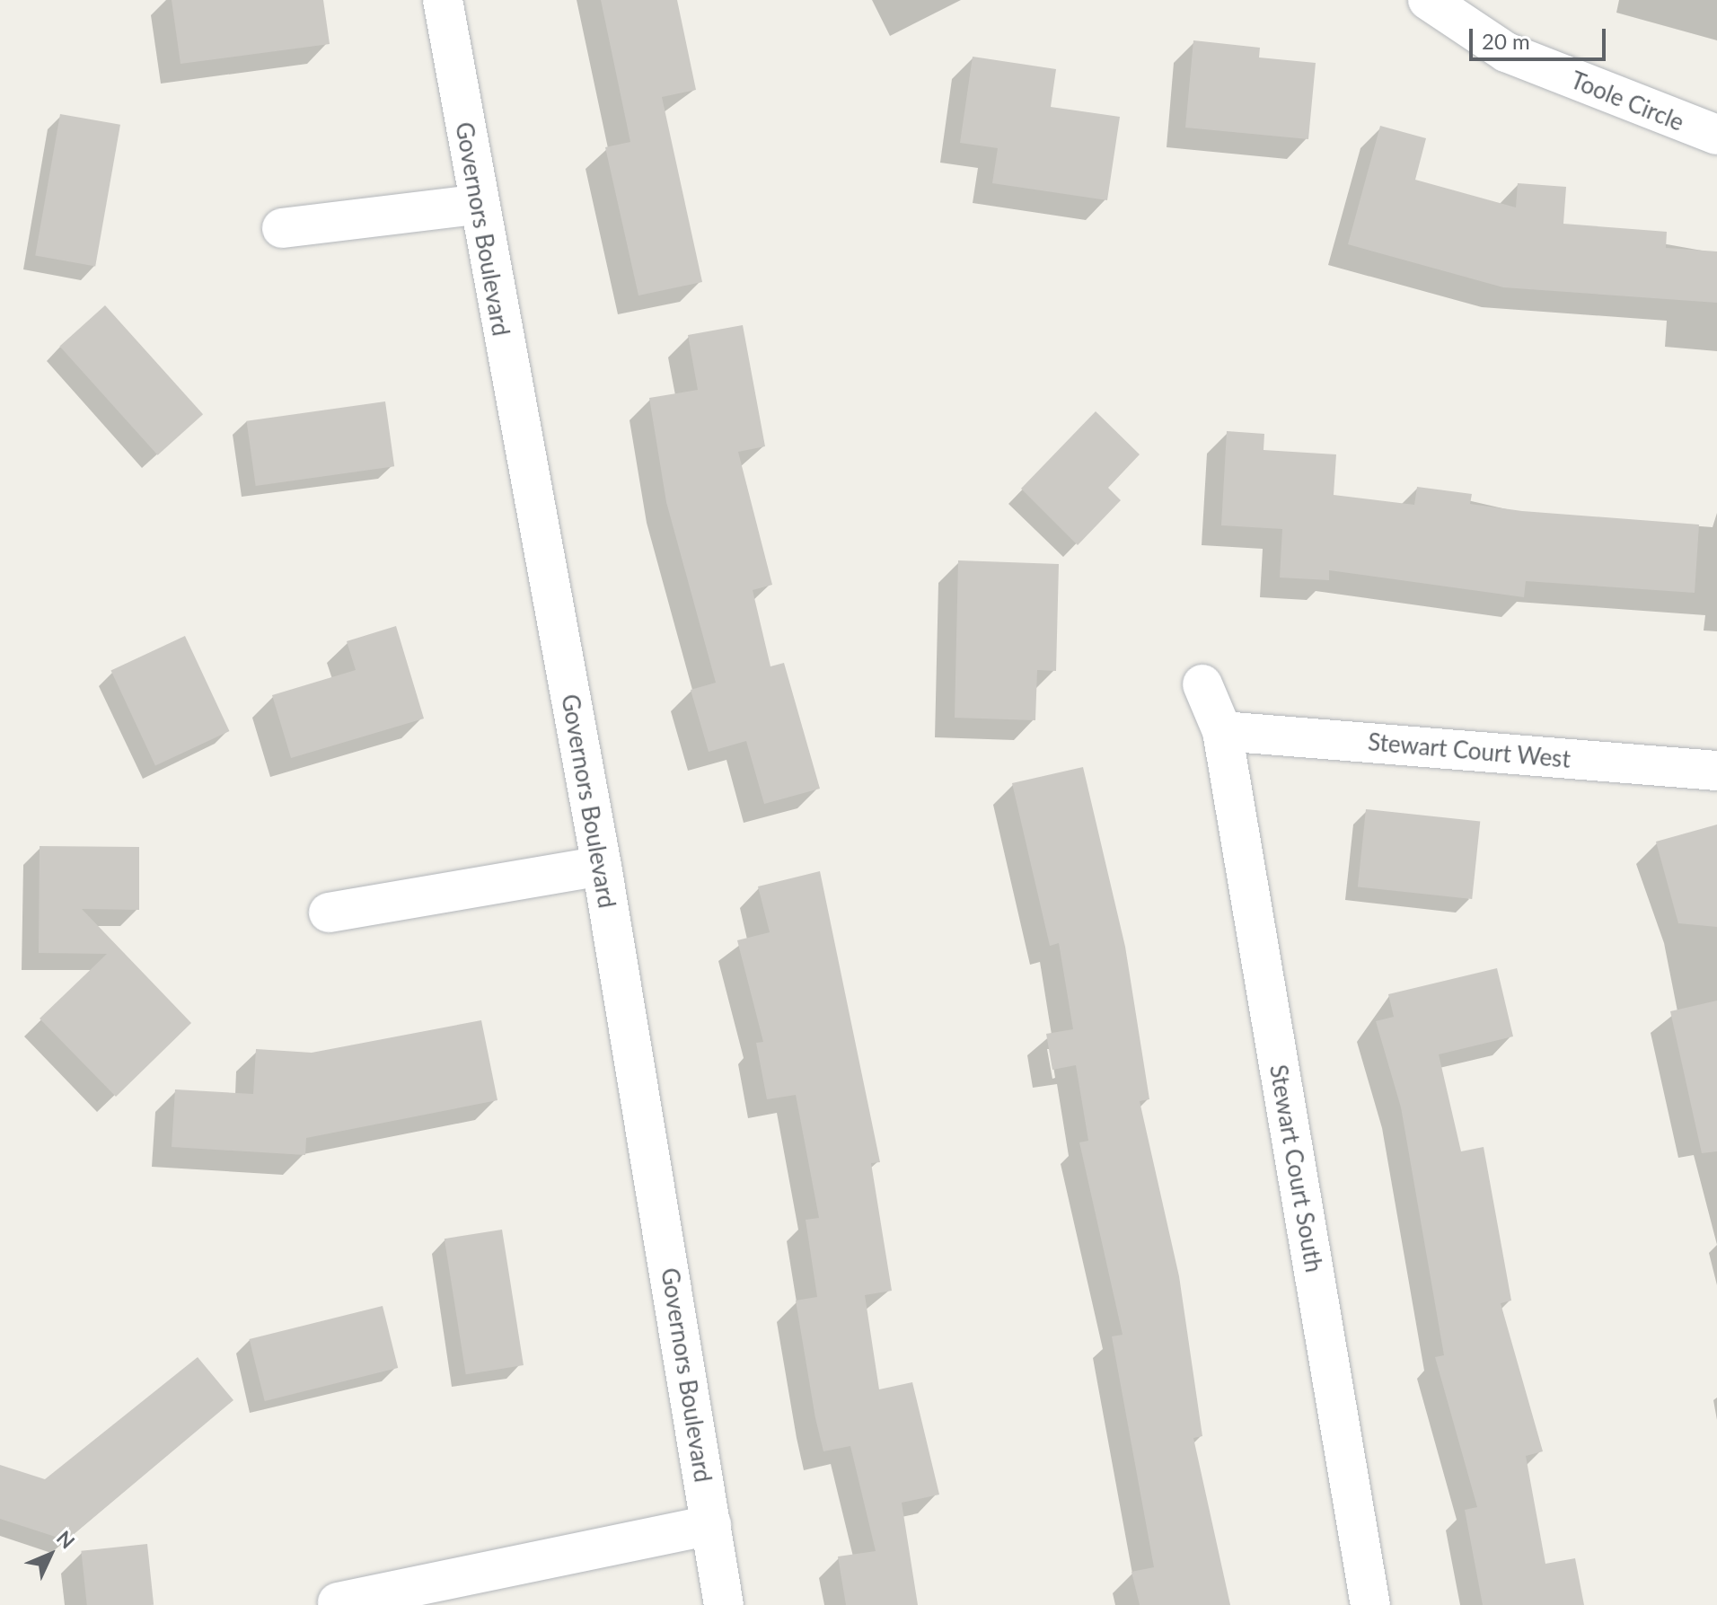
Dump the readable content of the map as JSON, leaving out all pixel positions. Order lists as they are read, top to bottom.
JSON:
{
  "streets": {
    "street": [
      "Toole Circle",
      "Governors Boulevard",
      "Stewart Court West",
      "Stewart Court South"
    ]
  },
  "crossings": [
    ["Stewart Court West", "Stewart Court South"]
  ],
  "scale_bar": "20 m",
  "north": "top right"
}
